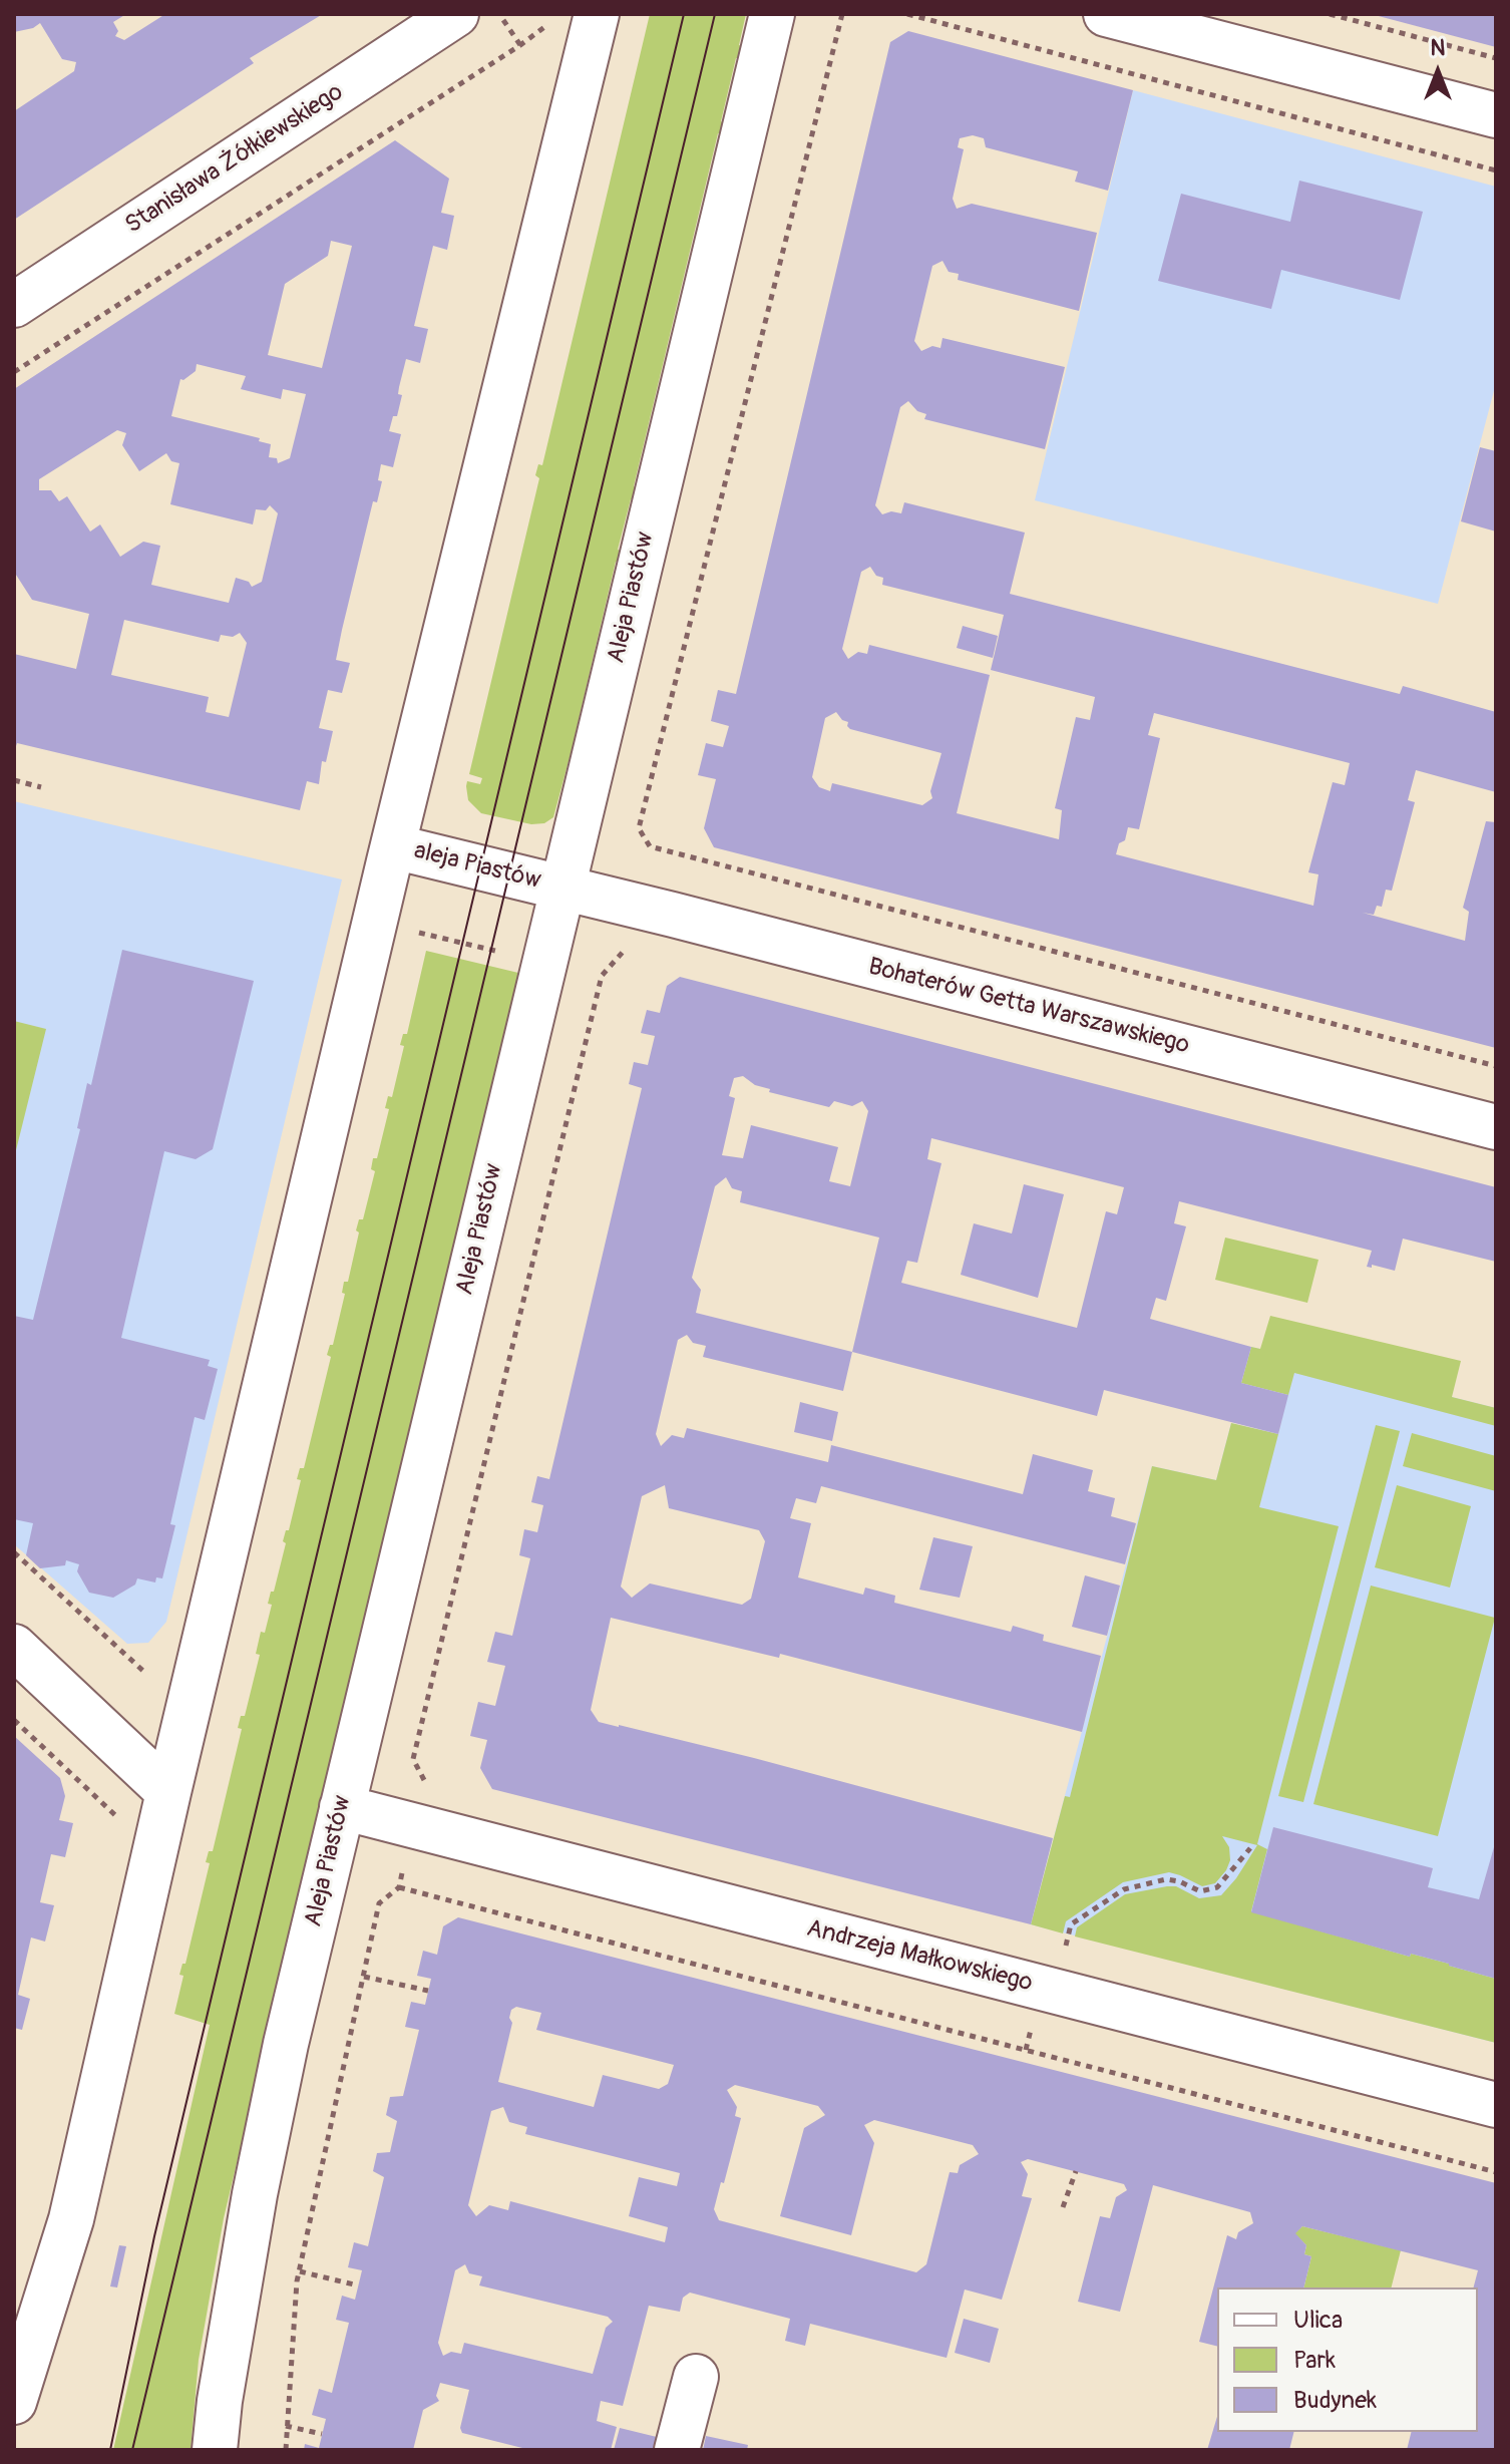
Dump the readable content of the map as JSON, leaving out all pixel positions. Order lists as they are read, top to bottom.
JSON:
{
  "streets": {
    "street": [
      "Stanisława Żółkiewskiego",
      "Aleja Piastów",
      "aleja Piastów",
      "Bohaterów Getta Warszawskiego",
      "Andrzeja Małkowskiego"
    ]
  },
  "crossings": [
    ["Aleja Piastów", "aleja Piastów"],
    ["Aleja Piastów", "Bohaterów Getta Warszawskiego"],
    ["Aleja Piastów", "Andrzeja Małkowskiego"],
    ["aleja Piastów", "Bohaterów Getta Warszawskiego"]
  ],
  "legend": ["Ulica", "Park", "Budynek"],
  "north": "top"
}
